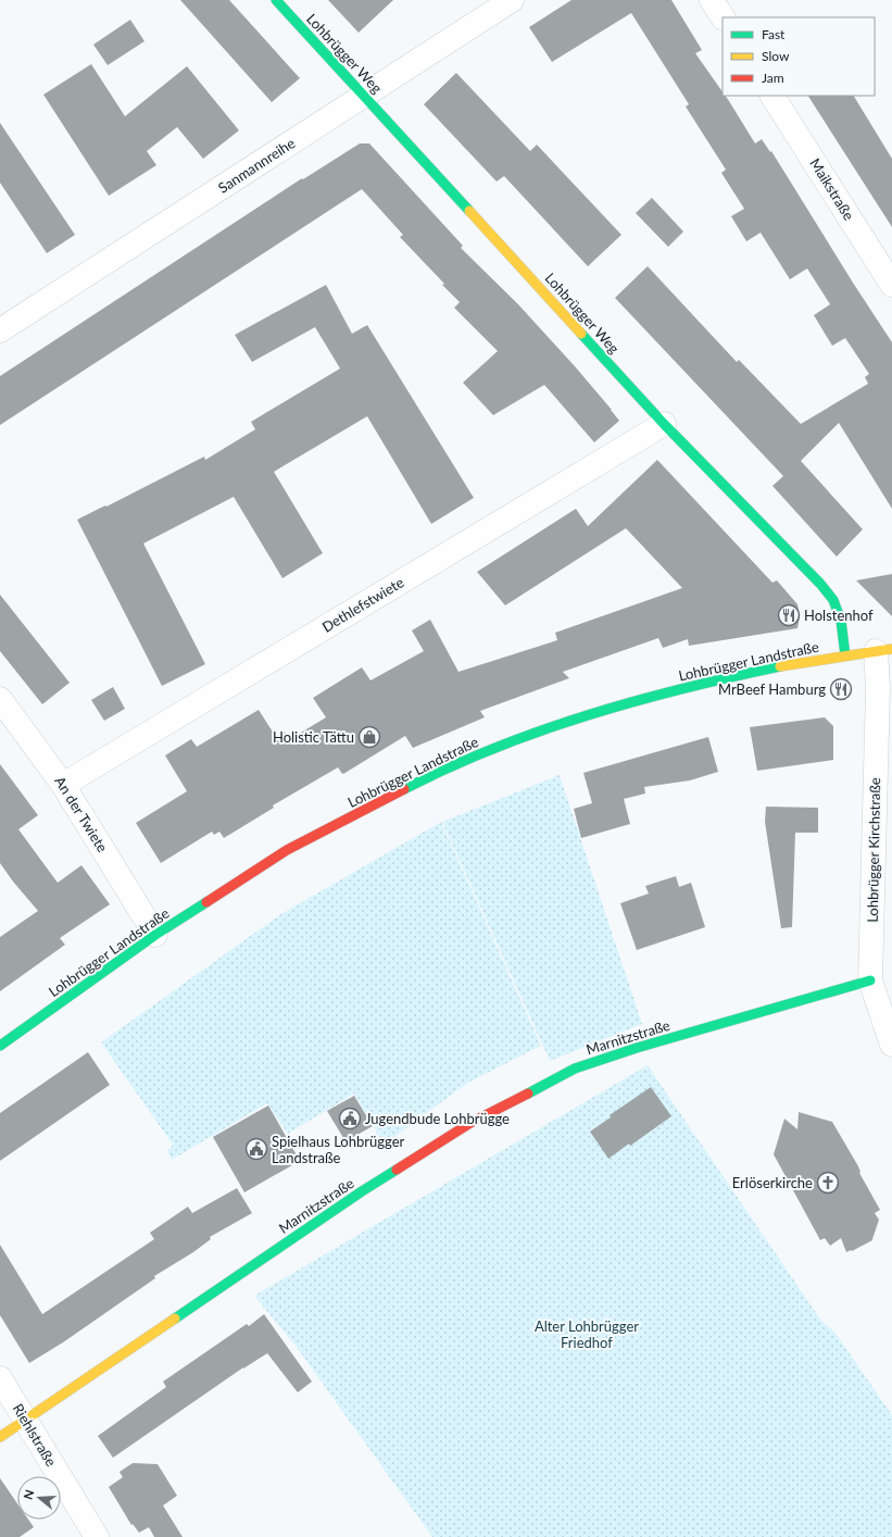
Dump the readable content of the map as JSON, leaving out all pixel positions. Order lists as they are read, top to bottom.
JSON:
{
  "streets": {
    "street": [
      "Lohbrügger Weg",
      "Sanmannreihe",
      "Maikstraße",
      "Dethlefstwiete",
      "Lohbrügger Landstraße",
      "An der Twiete",
      "Lohbrügger Kirchstraße",
      "Marnitzstraße",
      "Riehlstraße"
    ]
  },
  "crossings": [
    ["Lohbrügger Weg", "Sanmannreihe"],
    ["Lohbrügger Weg", "Dethlefstwiete"],
    ["Lohbrügger Weg", "Lohbrügger Landstraße"],
    ["Dethlefstwiete", "An der Twiete"],
    ["Lohbrügger Landstraße", "An der Twiete"],
    ["Lohbrügger Landstraße", "Lohbrügger Kirchstraße"],
    ["Lohbrügger Kirchstraße", "Marnitzstraße"],
    ["Marnitzstraße", "Riehlstraße"]
  ],
  "parks": ["Alter Lohbrügger Friedhof"],
  "places": {
    "restaurant": ["Holstenhof", "MrBeef Hamburg"],
    "shop": ["Holistic Tättu"],
    "public building": ["Jugendbude Lohbrügge", "Spielhaus Lohbrügger Landstraße"],
    "church": ["Erlöserkirche"]
  },
  "legend": ["Fast", "Slow", "Jam"],
  "north": "left"
}
